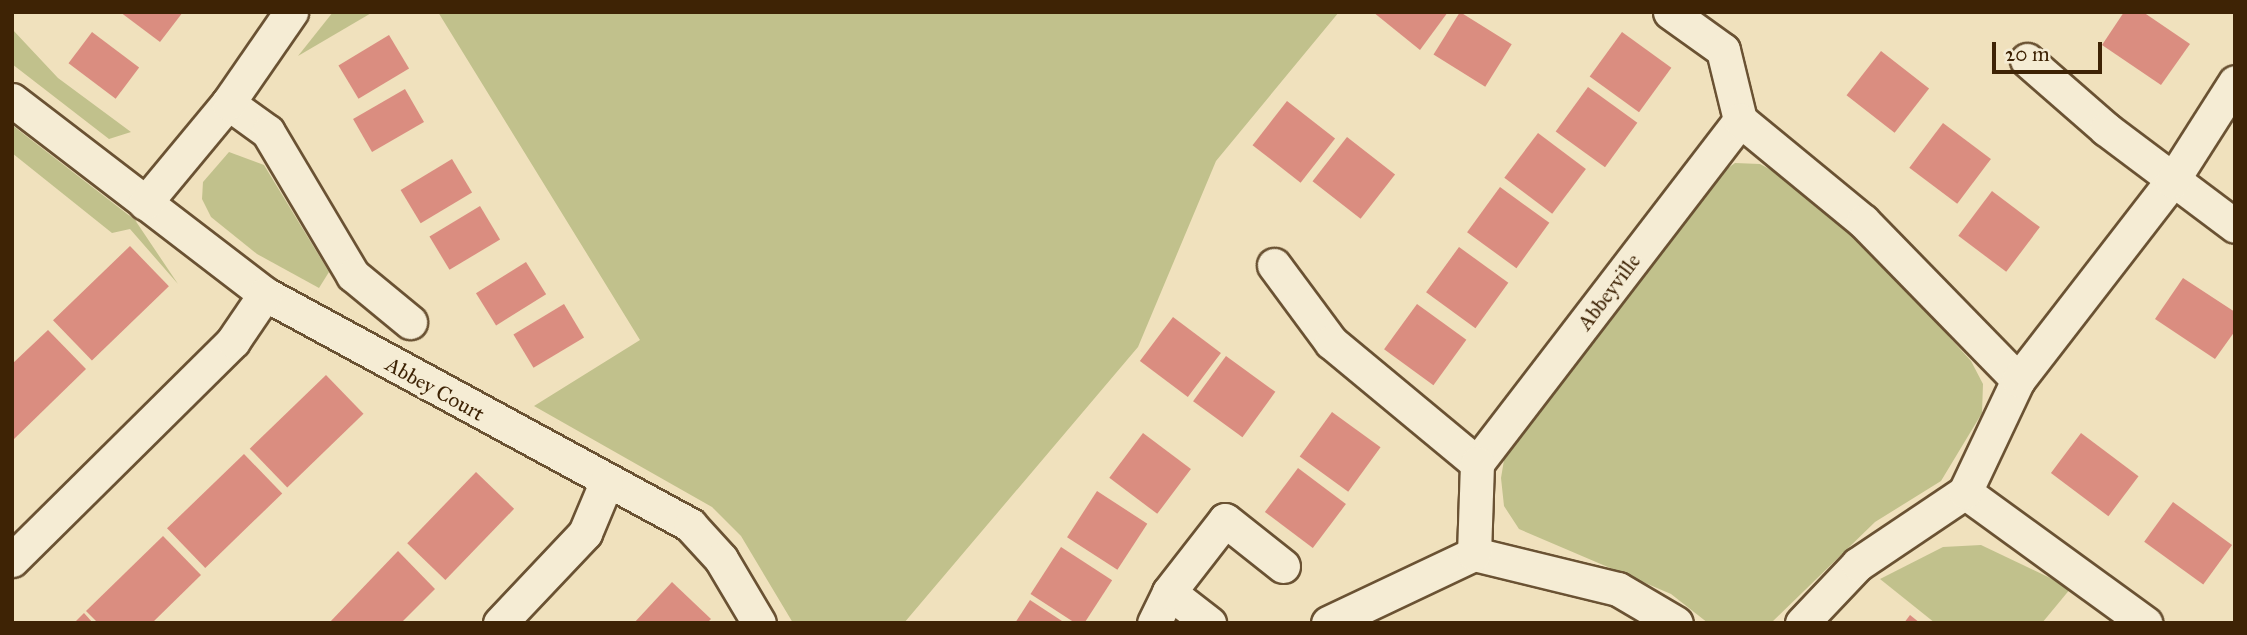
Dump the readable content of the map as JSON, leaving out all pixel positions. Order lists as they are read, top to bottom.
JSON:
{
  "streets": {
    "street": ["Abbeyville", "Abbey Court"]
  },
  "scale_bar": "20 m"
}
